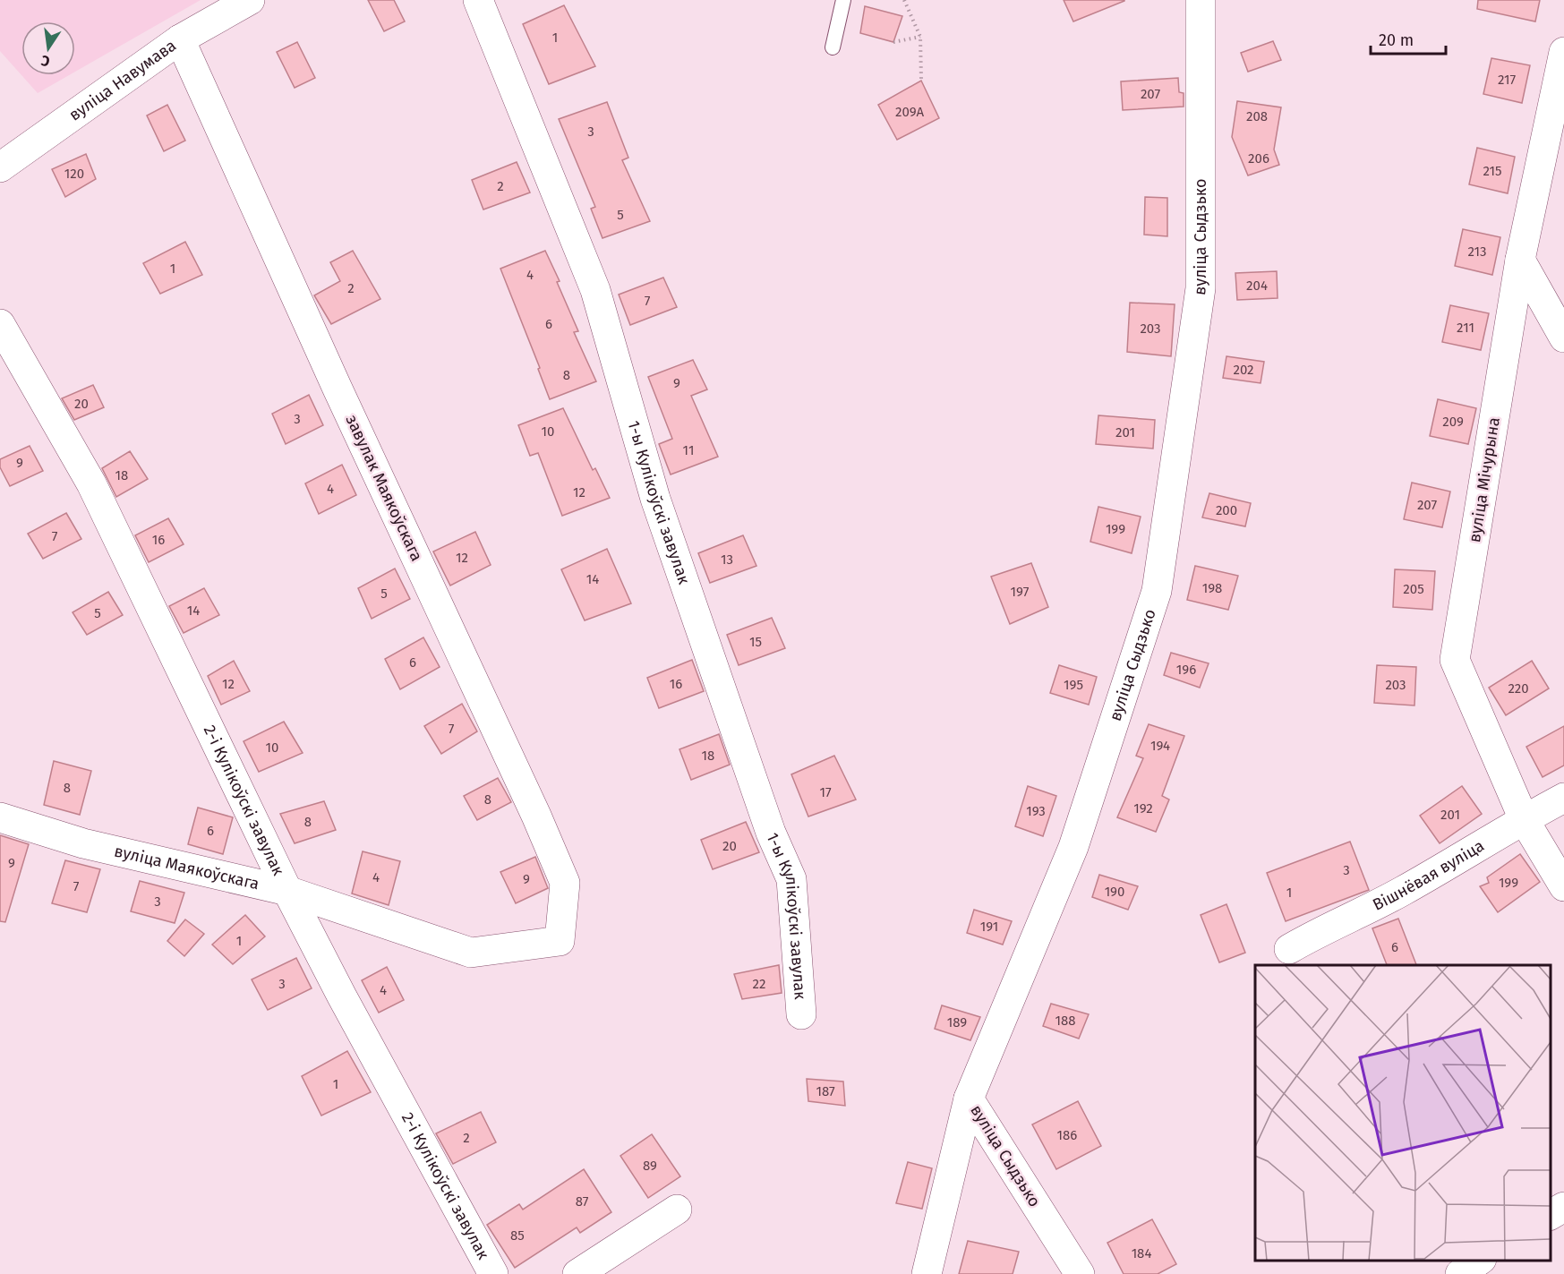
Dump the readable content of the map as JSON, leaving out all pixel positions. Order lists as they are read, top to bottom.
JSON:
{
  "streets": {
    "street": [
      "вуліца Навумава",
      "вуліца Сыдзько",
      "вуліца Мічурына",
      "завулак Маякоўскага",
      "1-ы Кулікоўскі завулак",
      "2-і Кулікоўскі завулак",
      "вуліца Маякоўскага",
      "Вішнёвая вуліца"
    ]
  },
  "crossings": [
    ["вуліца Навумава", "завулак Маякоўскага"],
    ["вуліца Мічурына", "Вішнёвая вуліца"],
    ["завулак Маякоўскага", "вуліца Маякоўскага"],
    ["2-і Кулікоўскі завулак", "вуліца Маякоўскага"]
  ],
  "house_numbers": [
    "1",
    "217",
    "207",
    "209А",
    "208",
    "3",
    "206",
    "215",
    "120",
    "2",
    "5",
    "213",
    "1",
    "4",
    "204",
    "2",
    "7",
    "6",
    "211",
    "203",
    "202",
    "8",
    "9",
    "20",
    "3",
    "209",
    "10",
    "201",
    "11",
    "9",
    "18",
    "4",
    "12",
    "207",
    "200",
    "199",
    "7",
    "16",
    "12",
    "13",
    "14",
    "198",
    "205",
    "197",
    "5",
    "14",
    "5",
    "15",
    "6",
    "196",
    "12",
    "16",
    "195",
    "203",
    "220",
    "7",
    "194",
    "10",
    "18",
    "8",
    "17",
    "8",
    "192",
    "193",
    "201",
    "8",
    "6",
    "20",
    "9",
    "3",
    "4",
    "9",
    "199",
    "7",
    "190",
    "1",
    "3",
    "191",
    "1",
    "6",
    "3",
    "22",
    "4",
    "188",
    "189",
    "1",
    "187",
    "186",
    "2",
    "89",
    "87",
    "85",
    "184"
  ],
  "scale_bar": "20 m",
  "north": "bottom"
}
